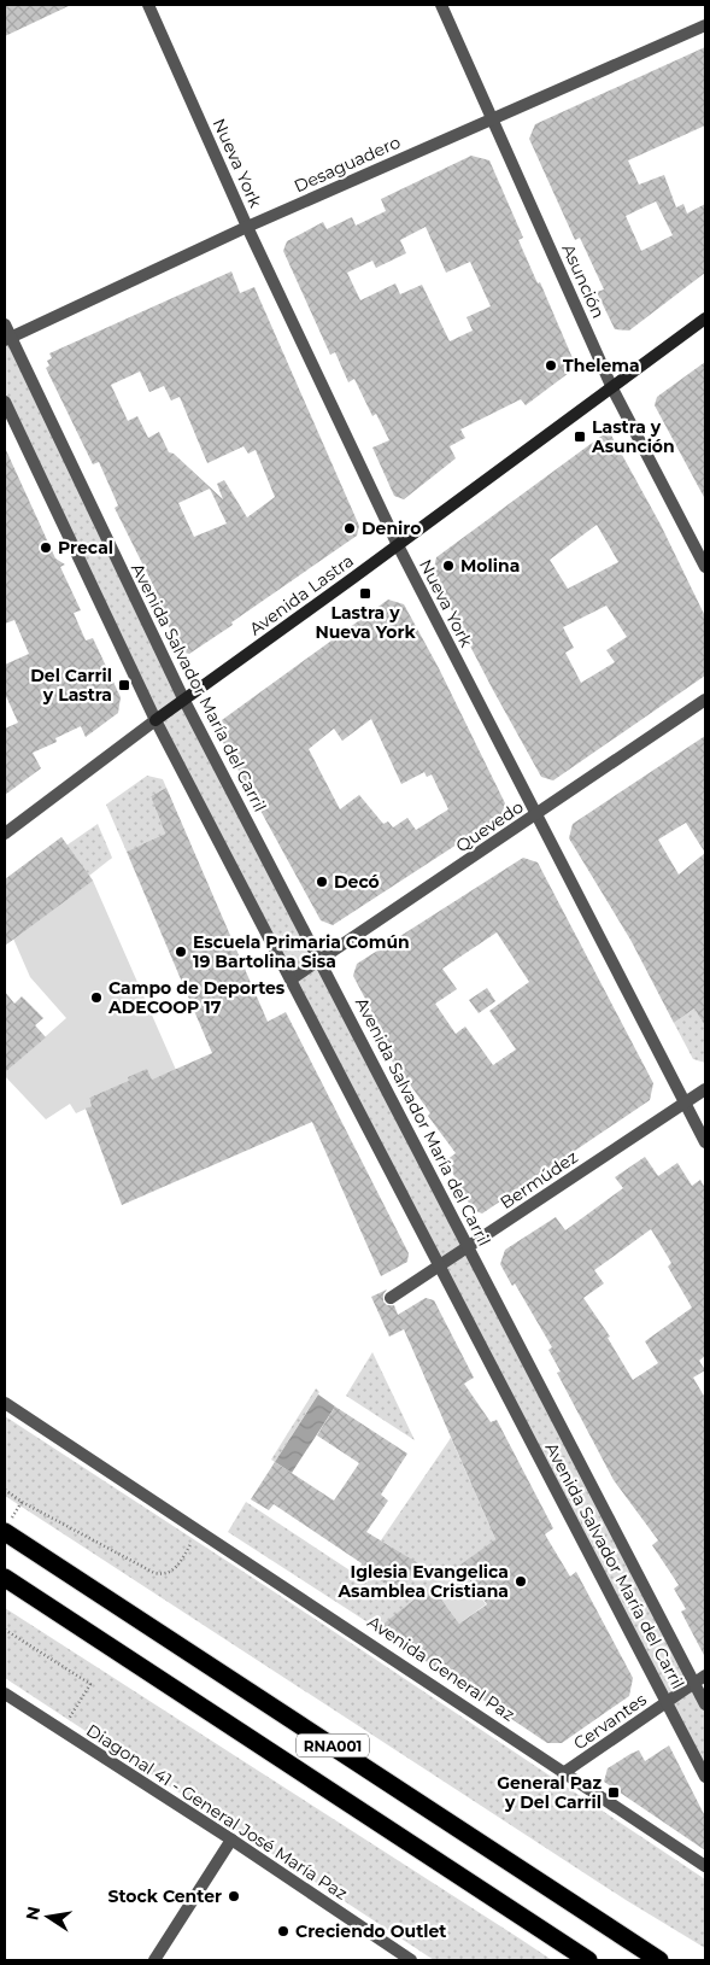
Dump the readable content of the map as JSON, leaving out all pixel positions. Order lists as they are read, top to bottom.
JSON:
{
  "streets": {
    "highway": ["RNA001"],
    "main road": ["Avenida Lastra"],
    "street": [
      "Nueva York",
      "Desaguadero",
      "Asunción",
      "Avenida Salvador María del Carril",
      "Quevedo",
      "Bermúdez",
      "Avenida General Paz",
      "Cervantes",
      "Diagonal 41 - General José María Paz"
    ]
  },
  "crossings": [
    ["Nueva York", "Desaguadero"],
    ["Nueva York", "Avenida Lastra"],
    ["Nueva York", "Quevedo"],
    ["Nueva York", "Bermúdez"],
    ["Desaguadero", "Asunción"],
    ["Desaguadero", "Avenida Salvador María del Carril"],
    ["Asunción", "Avenida Lastra"],
    ["Avenida Lastra", "Avenida Salvador María del Carril"],
    ["Avenida Salvador María del Carril", "Quevedo"],
    ["Avenida Salvador María del Carril", "Bermúdez"],
    ["Avenida Salvador María del Carril", "Cervantes"],
    ["Avenida General Paz", "Cervantes"]
  ],
  "places": {
    "other": [
      "Thelema",
      "Deniro",
      "Precal",
      "Molina",
      "Decó",
      "Escuela Primaria Común 19 Bartolina Sisa",
      "Campo de Deportes ADECOOP 17",
      "Iglesia Evangelica Asamblea Cristiana",
      "Stock Center",
      "Creciendo Outlet"
    ],
    "transit": [
      "Lastra y Asunción",
      "Lastra y Nueva York",
      "Del Carril y Lastra",
      "General Paz y Del Carril"
    ]
  },
  "north": "left"
}
